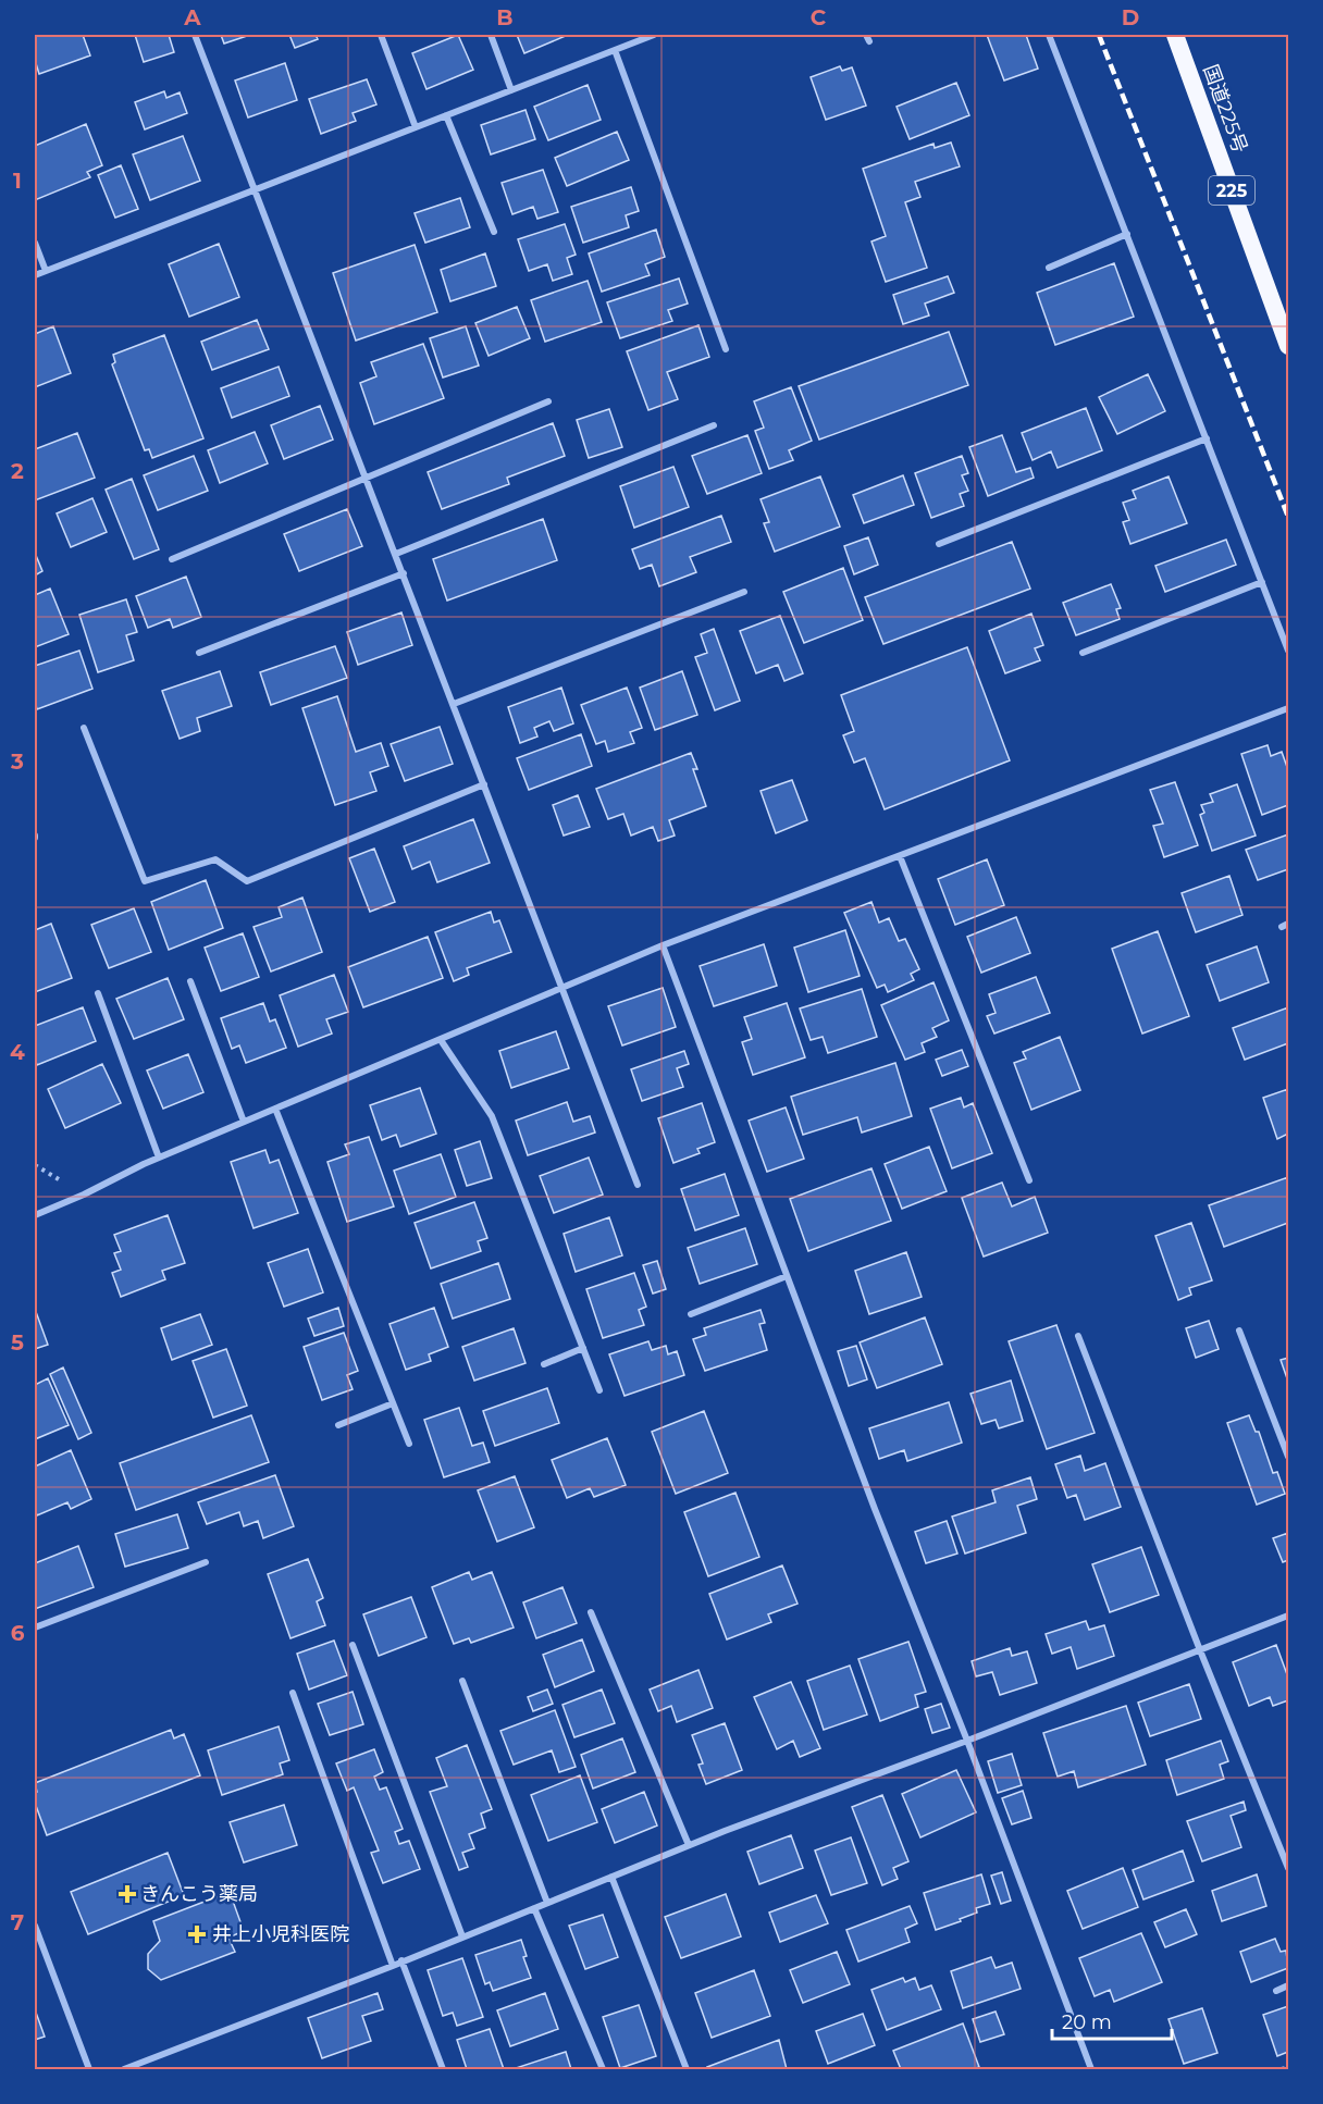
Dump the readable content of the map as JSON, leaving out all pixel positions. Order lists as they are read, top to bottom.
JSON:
{
  "streets": {
    "highway": ["国道225号", "225"]
  },
  "places": {
    "health": ["きんこう薬局", "井上小児科医院"]
  },
  "scale_bar": "20 m",
  "grid": {
    "columns": [
      "A",
      "B",
      "C",
      "D"
    ],
    "rows": [
      "1",
      "2",
      "3",
      "4",
      "5",
      "6",
      "7"
    ]
  }
}
